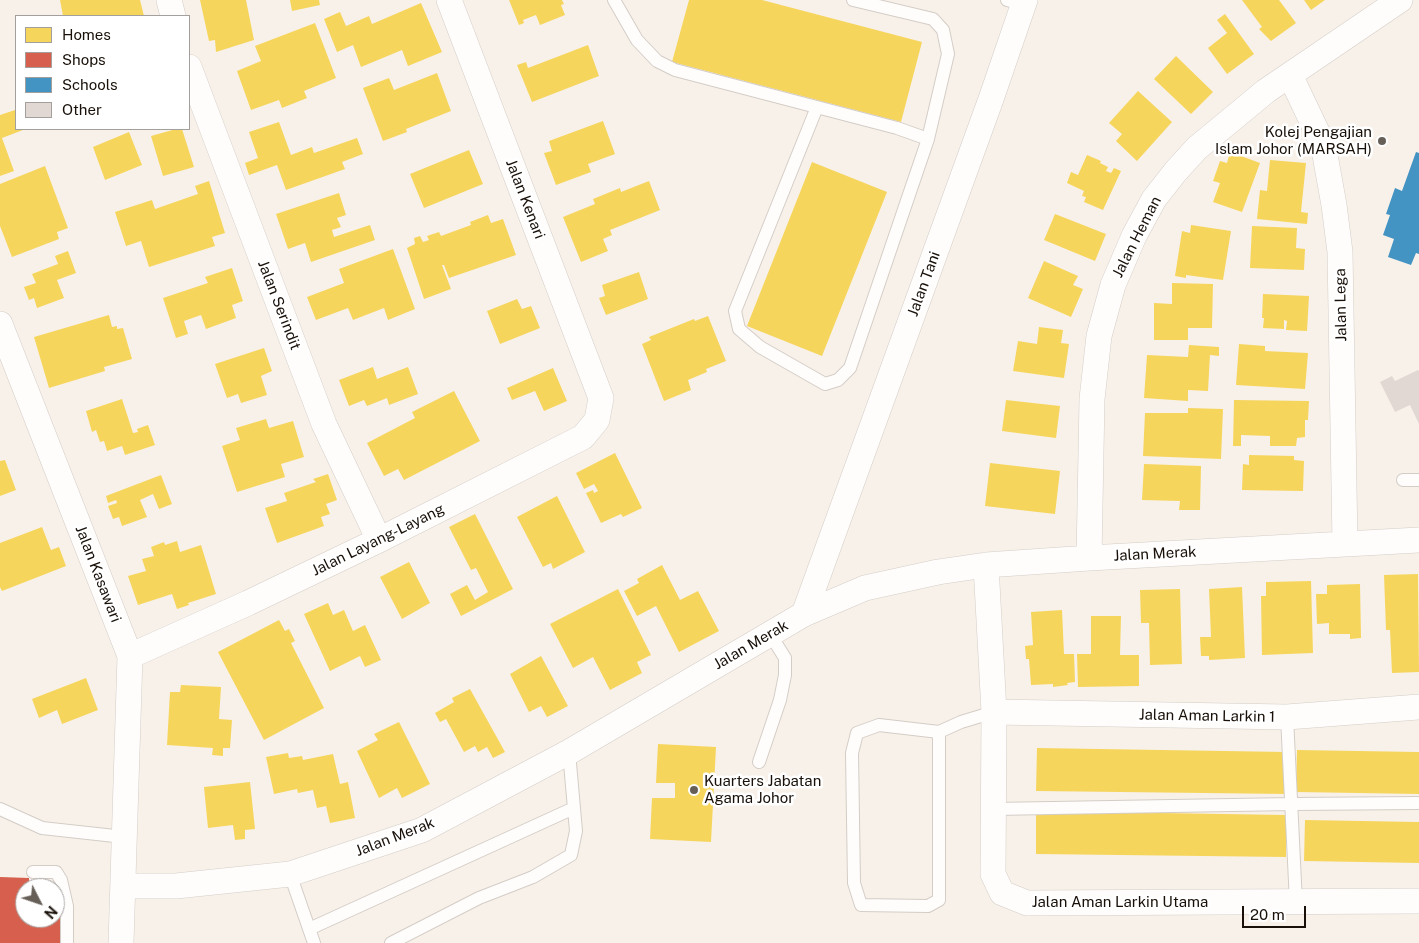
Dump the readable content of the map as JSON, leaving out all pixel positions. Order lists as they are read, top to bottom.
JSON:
{
  "streets": {
    "street": [
      "Jalan Kenari",
      "Jalan Heman",
      "Jalan Tani",
      "Jalan Serindit",
      "Jalan Lega",
      "Jalan Layang-Layang",
      "Jalan Merak",
      "Jalan Kasawari",
      "Jalan Aman Larkin 1",
      "Jalan Aman Larkin Utama"
    ]
  },
  "crossings": [
    ["Jalan Kenari", "Jalan Layang-Layang"],
    ["Jalan Heman", "Jalan Lega"],
    ["Jalan Heman", "Jalan Merak"],
    ["Jalan Tani", "Jalan Merak"],
    ["Jalan Serindit", "Jalan Layang-Layang"],
    ["Jalan Lega", "Jalan Merak"],
    ["Jalan Layang-Layang", "Jalan Kasawari"],
    ["Jalan Merak", "Jalan Kasawari"],
    ["Jalan Merak", "Jalan Aman Larkin Utama"],
    ["Jalan Aman Larkin 1", "Jalan Aman Larkin Utama"]
  ],
  "places": ["Kolej Pengajian Islam Johor (MARSAH)", "Kuarters Jabatan Agama Johor"],
  "legend": [
    "Homes",
    "Shops",
    "Schools",
    "Other"
  ],
  "scale_bar": "20 m",
  "north": "bottom right"
}
